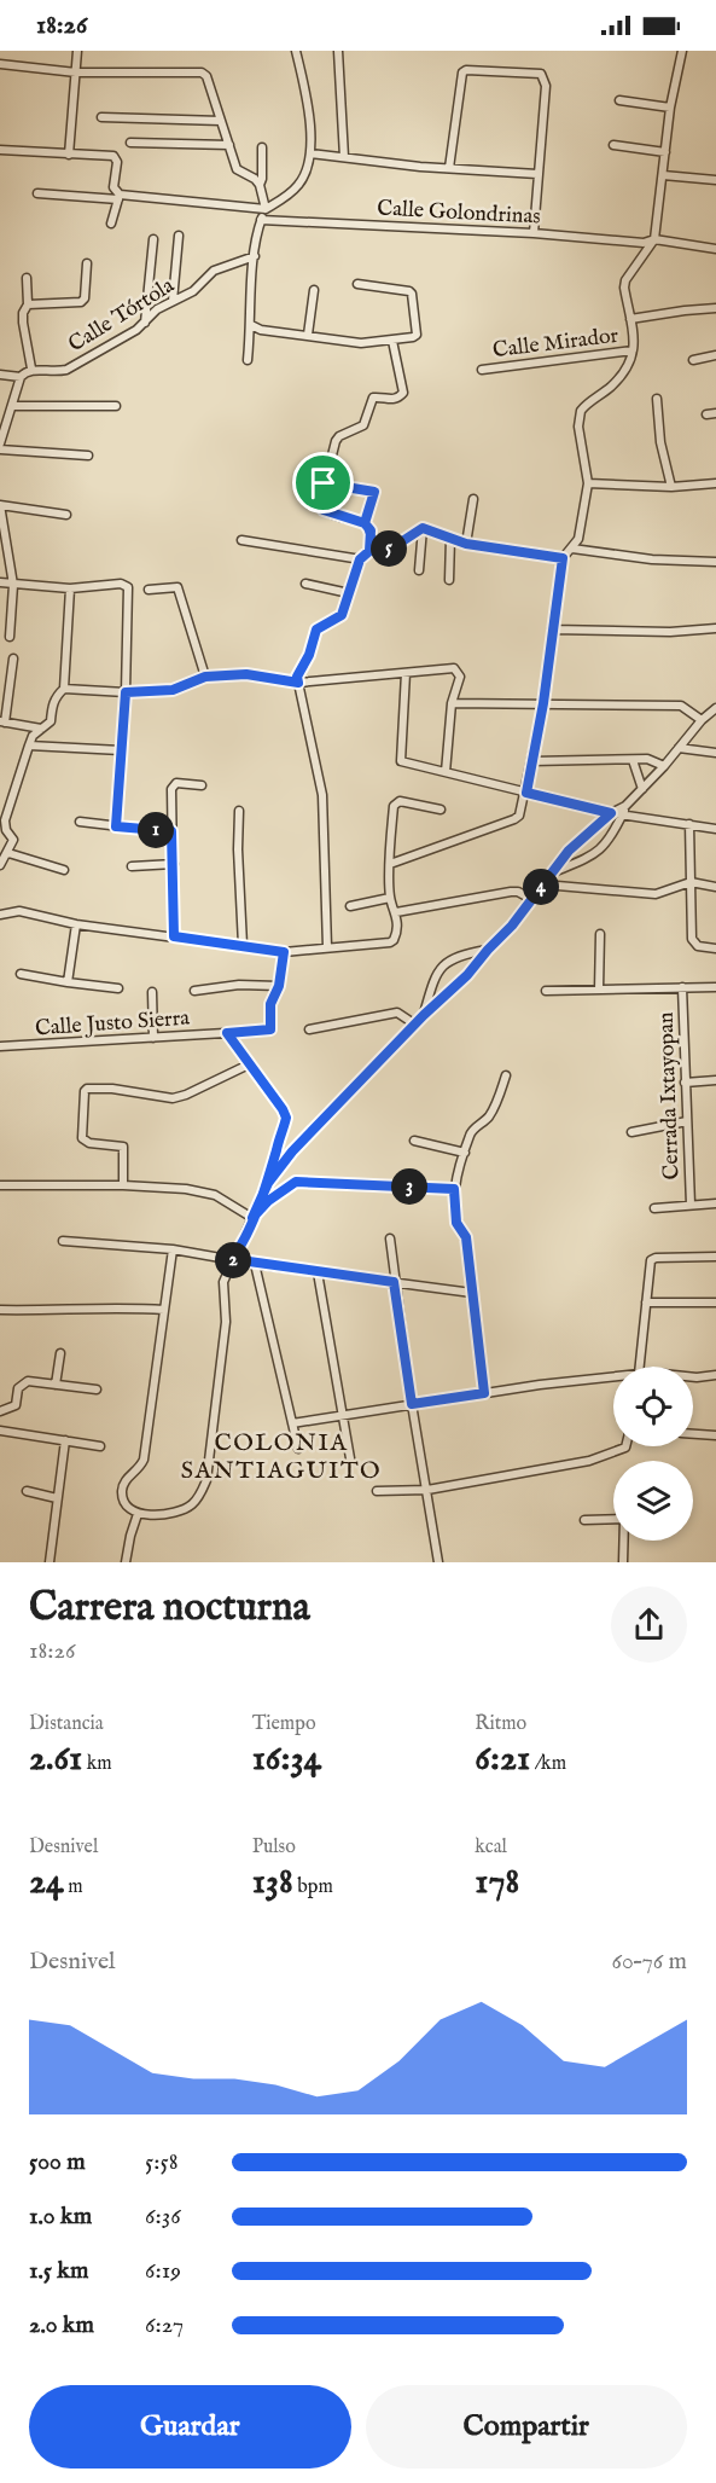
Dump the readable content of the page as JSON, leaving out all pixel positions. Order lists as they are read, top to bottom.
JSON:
{
  "streets": {
    "street": [
      "Calle Golondrinas",
      "Calle Tórtola",
      "Calle Mirador",
      "Calle Justo Sierra",
      "Cerrada Ixtayopan"
    ]
  },
  "districts": ["COLONIA SANTIAGUITO"],
  "page": {
    "status": "18:26",
    "pins": [
      "5",
      "1",
      "4",
      "3",
      "2"
    ],
    "heading": ["Carrera nocturna", "18:26"],
    "stats": [
      ["Distancia", "2.61 km"],
      ["Tiempo", "16:34"],
      ["Ritmo", "6:21 /km"],
      ["Desnivel", "24 m"],
      ["Pulso", "138 bpm"],
      ["kcal", "178"]
    ],
    "chart": ["Desnivel", "60–76 m"],
    "list": [
      {
        "name": "500 m",
        "note": "5:58"
      },
      {
        "name": "1.0 km",
        "note": "6:36"
      },
      {
        "name": "1.5 km",
        "note": "6:19"
      },
      {
        "name": "2.0 km",
        "note": "6:27"
      }
    ],
    "buttons": ["Guardar", "Compartir"]
  }
}
